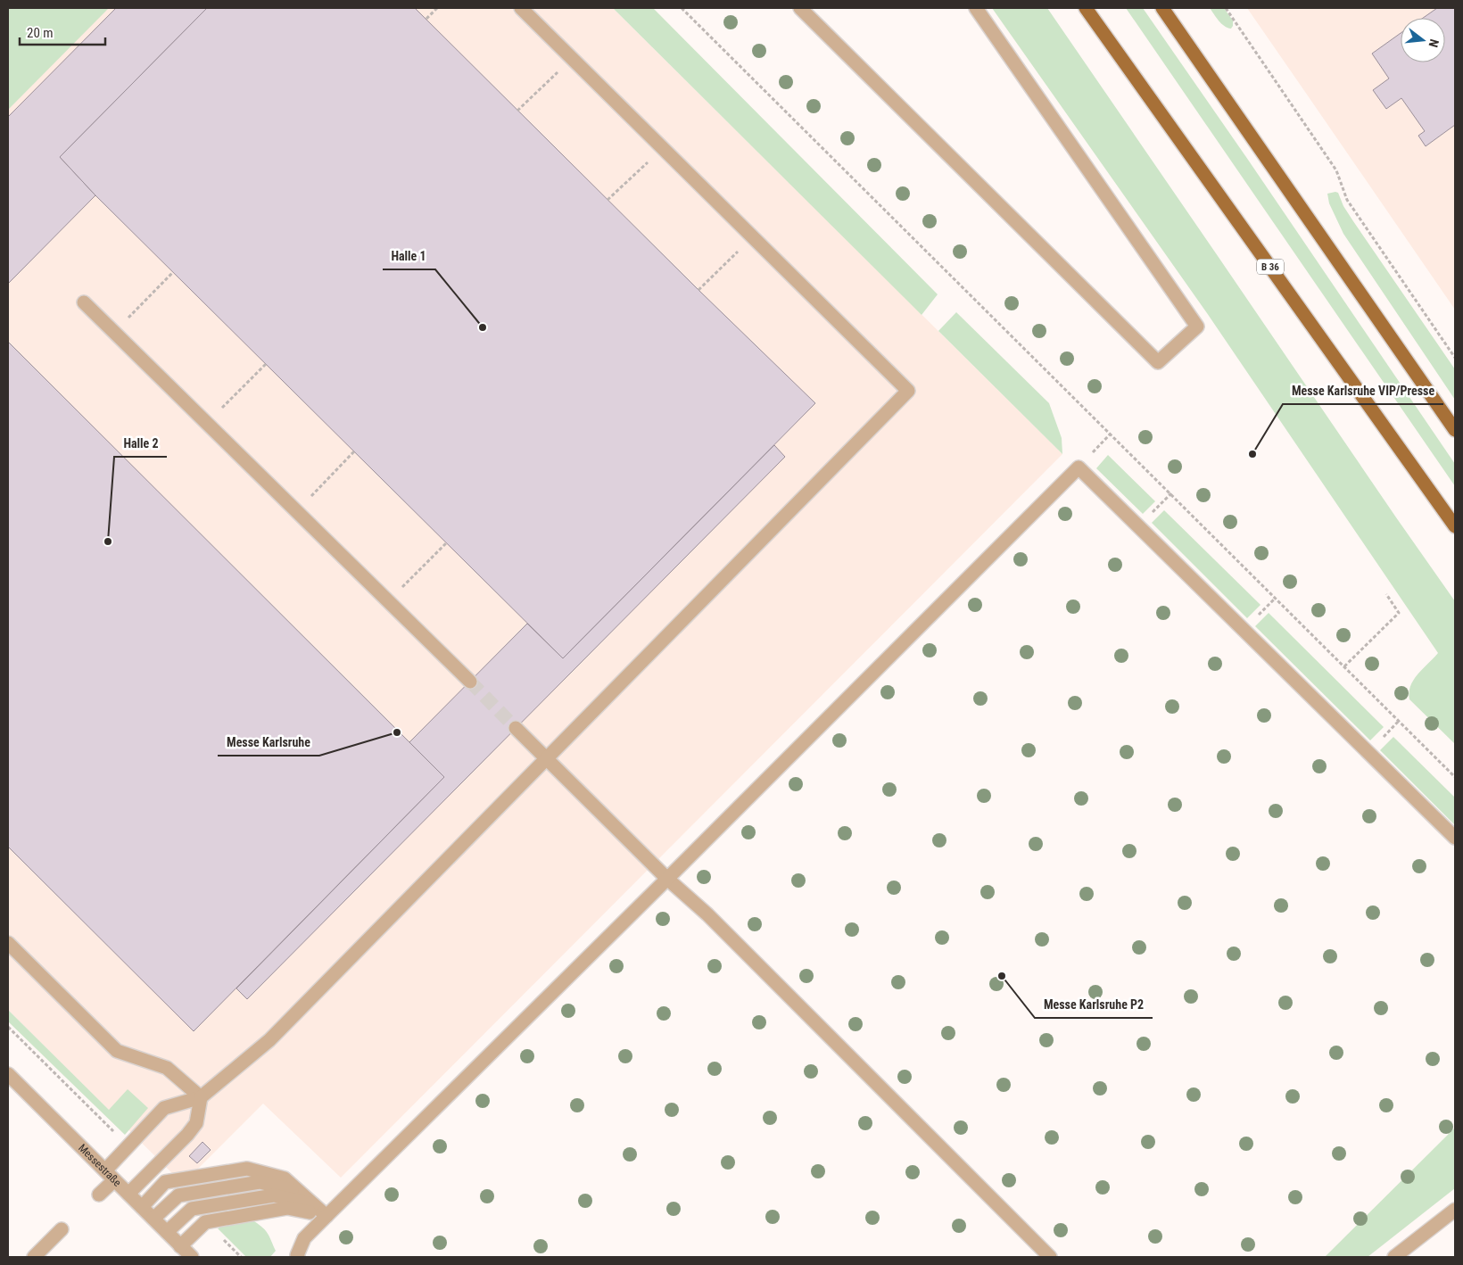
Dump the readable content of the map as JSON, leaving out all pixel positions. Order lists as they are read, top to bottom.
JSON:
{
  "streets": {
    "main road": ["B 36"],
    "street": ["Messestraße"]
  },
  "places": [
    "Halle 1",
    "Messe Karlsruhe VIP/Presse",
    "Halle 2",
    "Messe Karlsruhe",
    "Messe Karlsruhe P2"
  ],
  "scale_bar": "20 m",
  "north": "right"
}
